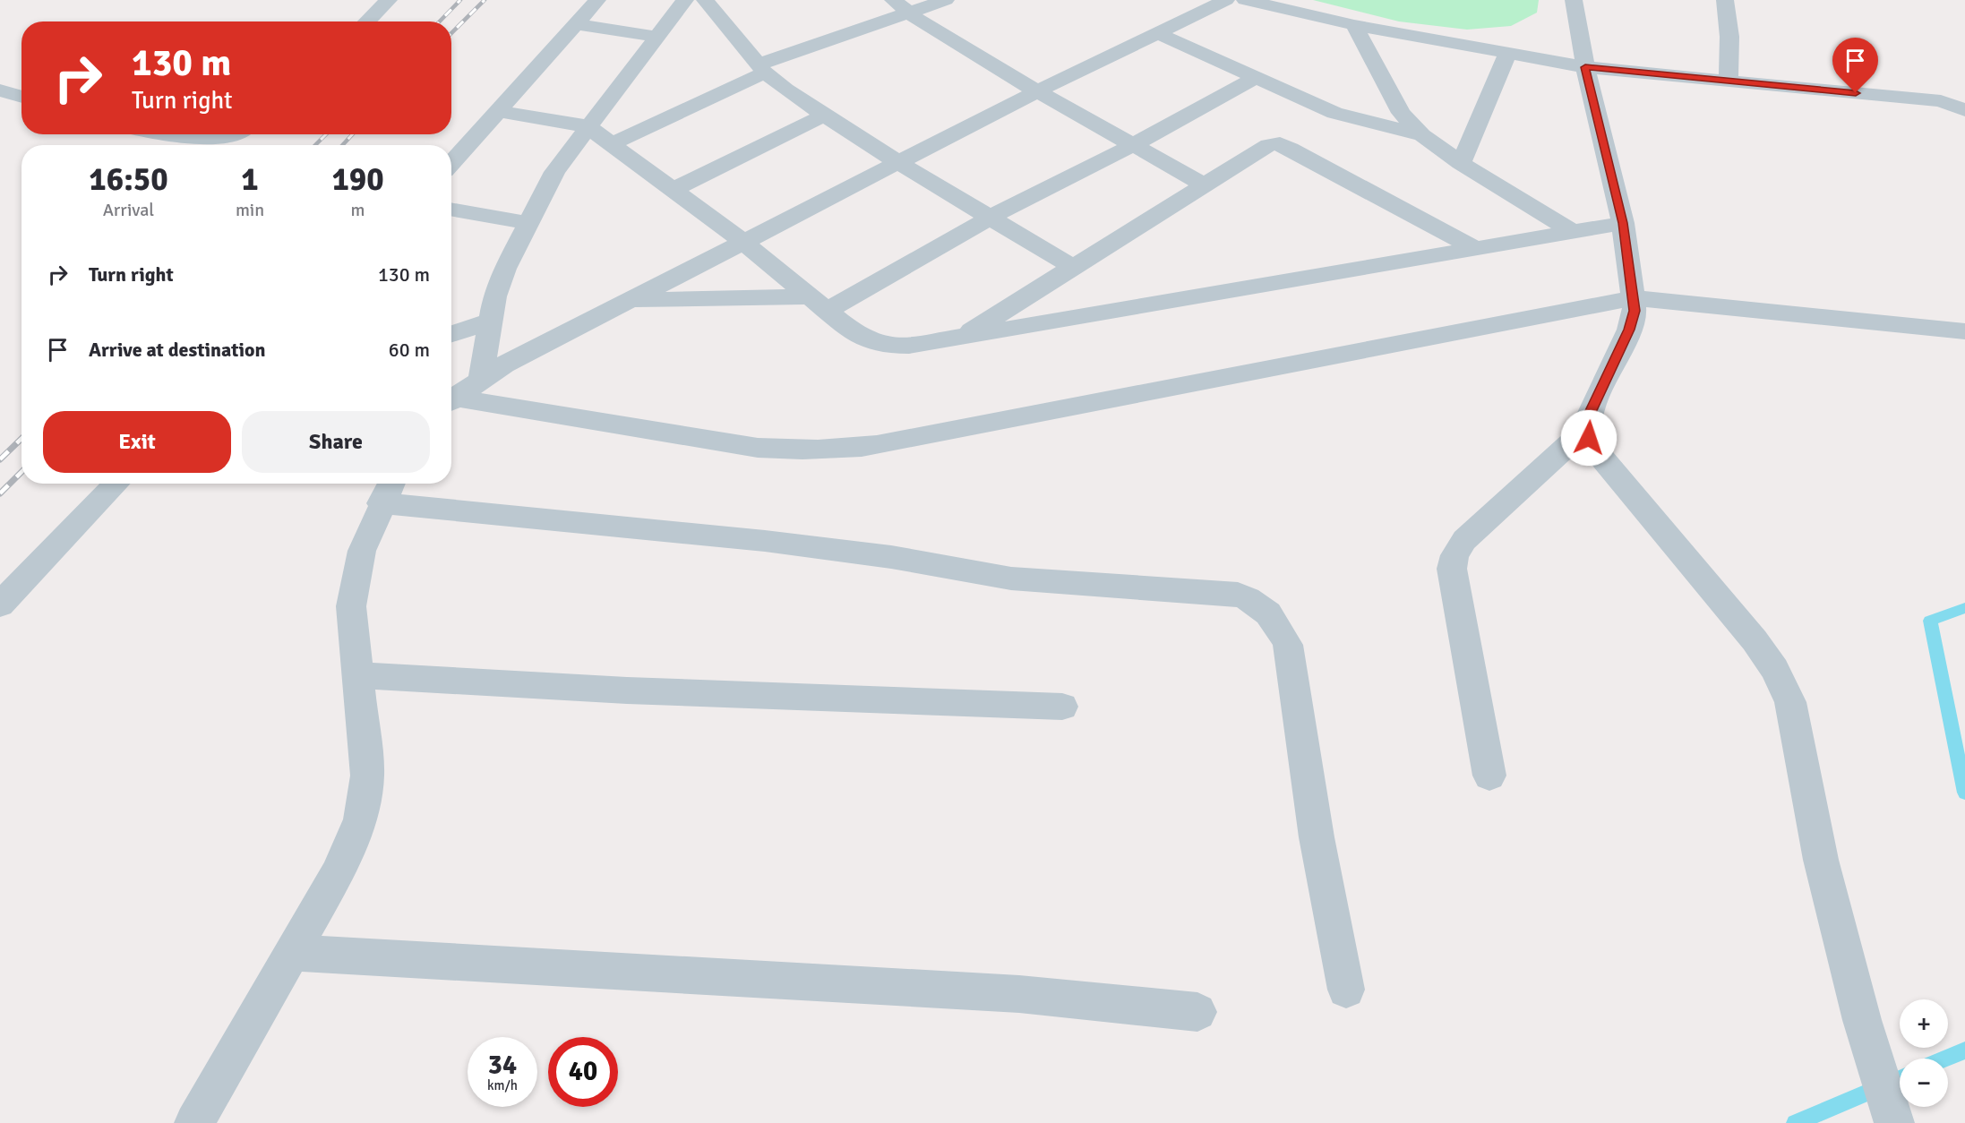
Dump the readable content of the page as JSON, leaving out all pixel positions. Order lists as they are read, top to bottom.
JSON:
{
  "page": {
    "turn": ["130 m", "Turn right"],
    "eta": [
      "16:50",
      "Arrival",
      "1",
      "min",
      "190",
      "m"
    ],
    "list": [
      {
        "name": "Turn right",
        "value": "130 m"
      },
      {
        "name": "Arrive at destination",
        "value": "60 m"
      }
    ],
    "buttons": ["Exit", "Share"],
    "map_buttons": ["+", "−"],
    "speed": "34 km/h",
    "limit": "40"
  }
}
